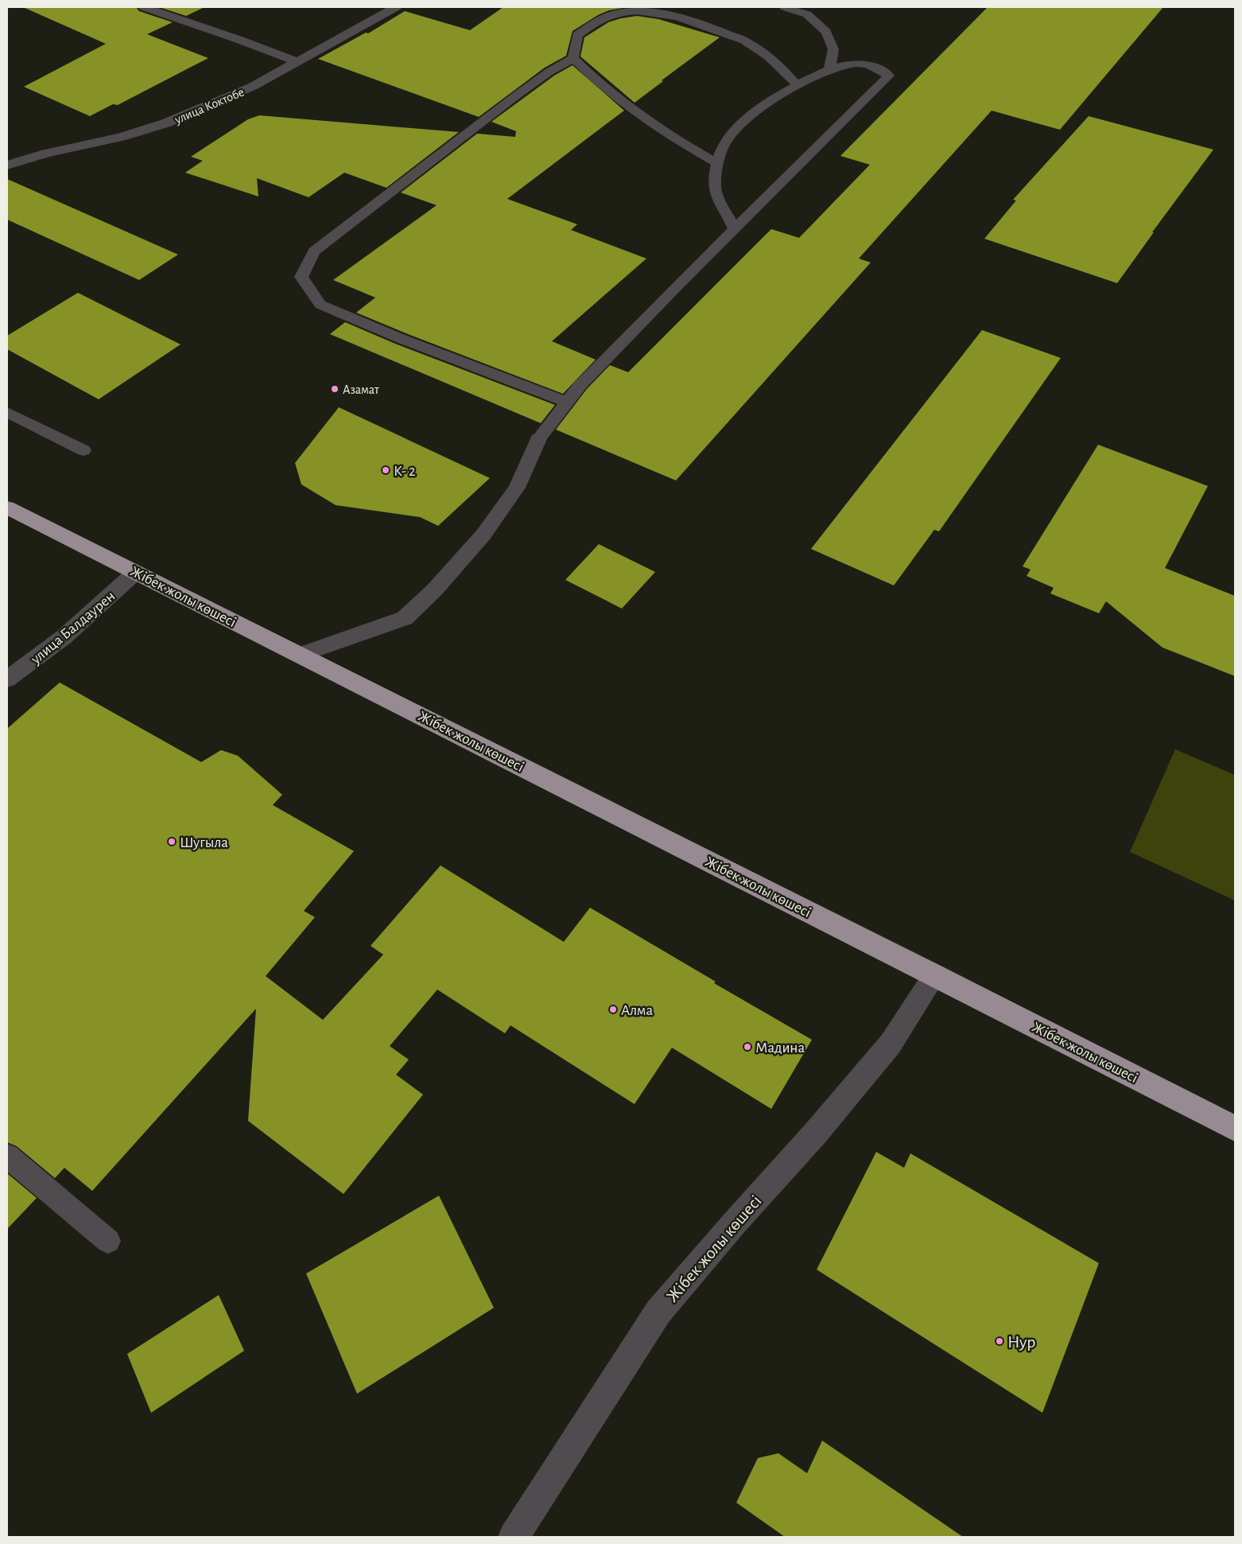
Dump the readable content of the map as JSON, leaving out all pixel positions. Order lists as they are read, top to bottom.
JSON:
{
  "streets": {
    "highway": ["Жібек жолы көшесі"],
    "street": ["улица Коктобе", "улица Балдаурен"]
  },
  "crossings": [
    ["Жібек жолы көшесі", "улица Балдаурен"]
  ],
  "places": [
    "Азамат",
    "К- 2",
    "Шугыла",
    "Алма",
    "Мадина",
    "Нур"
  ]
}
